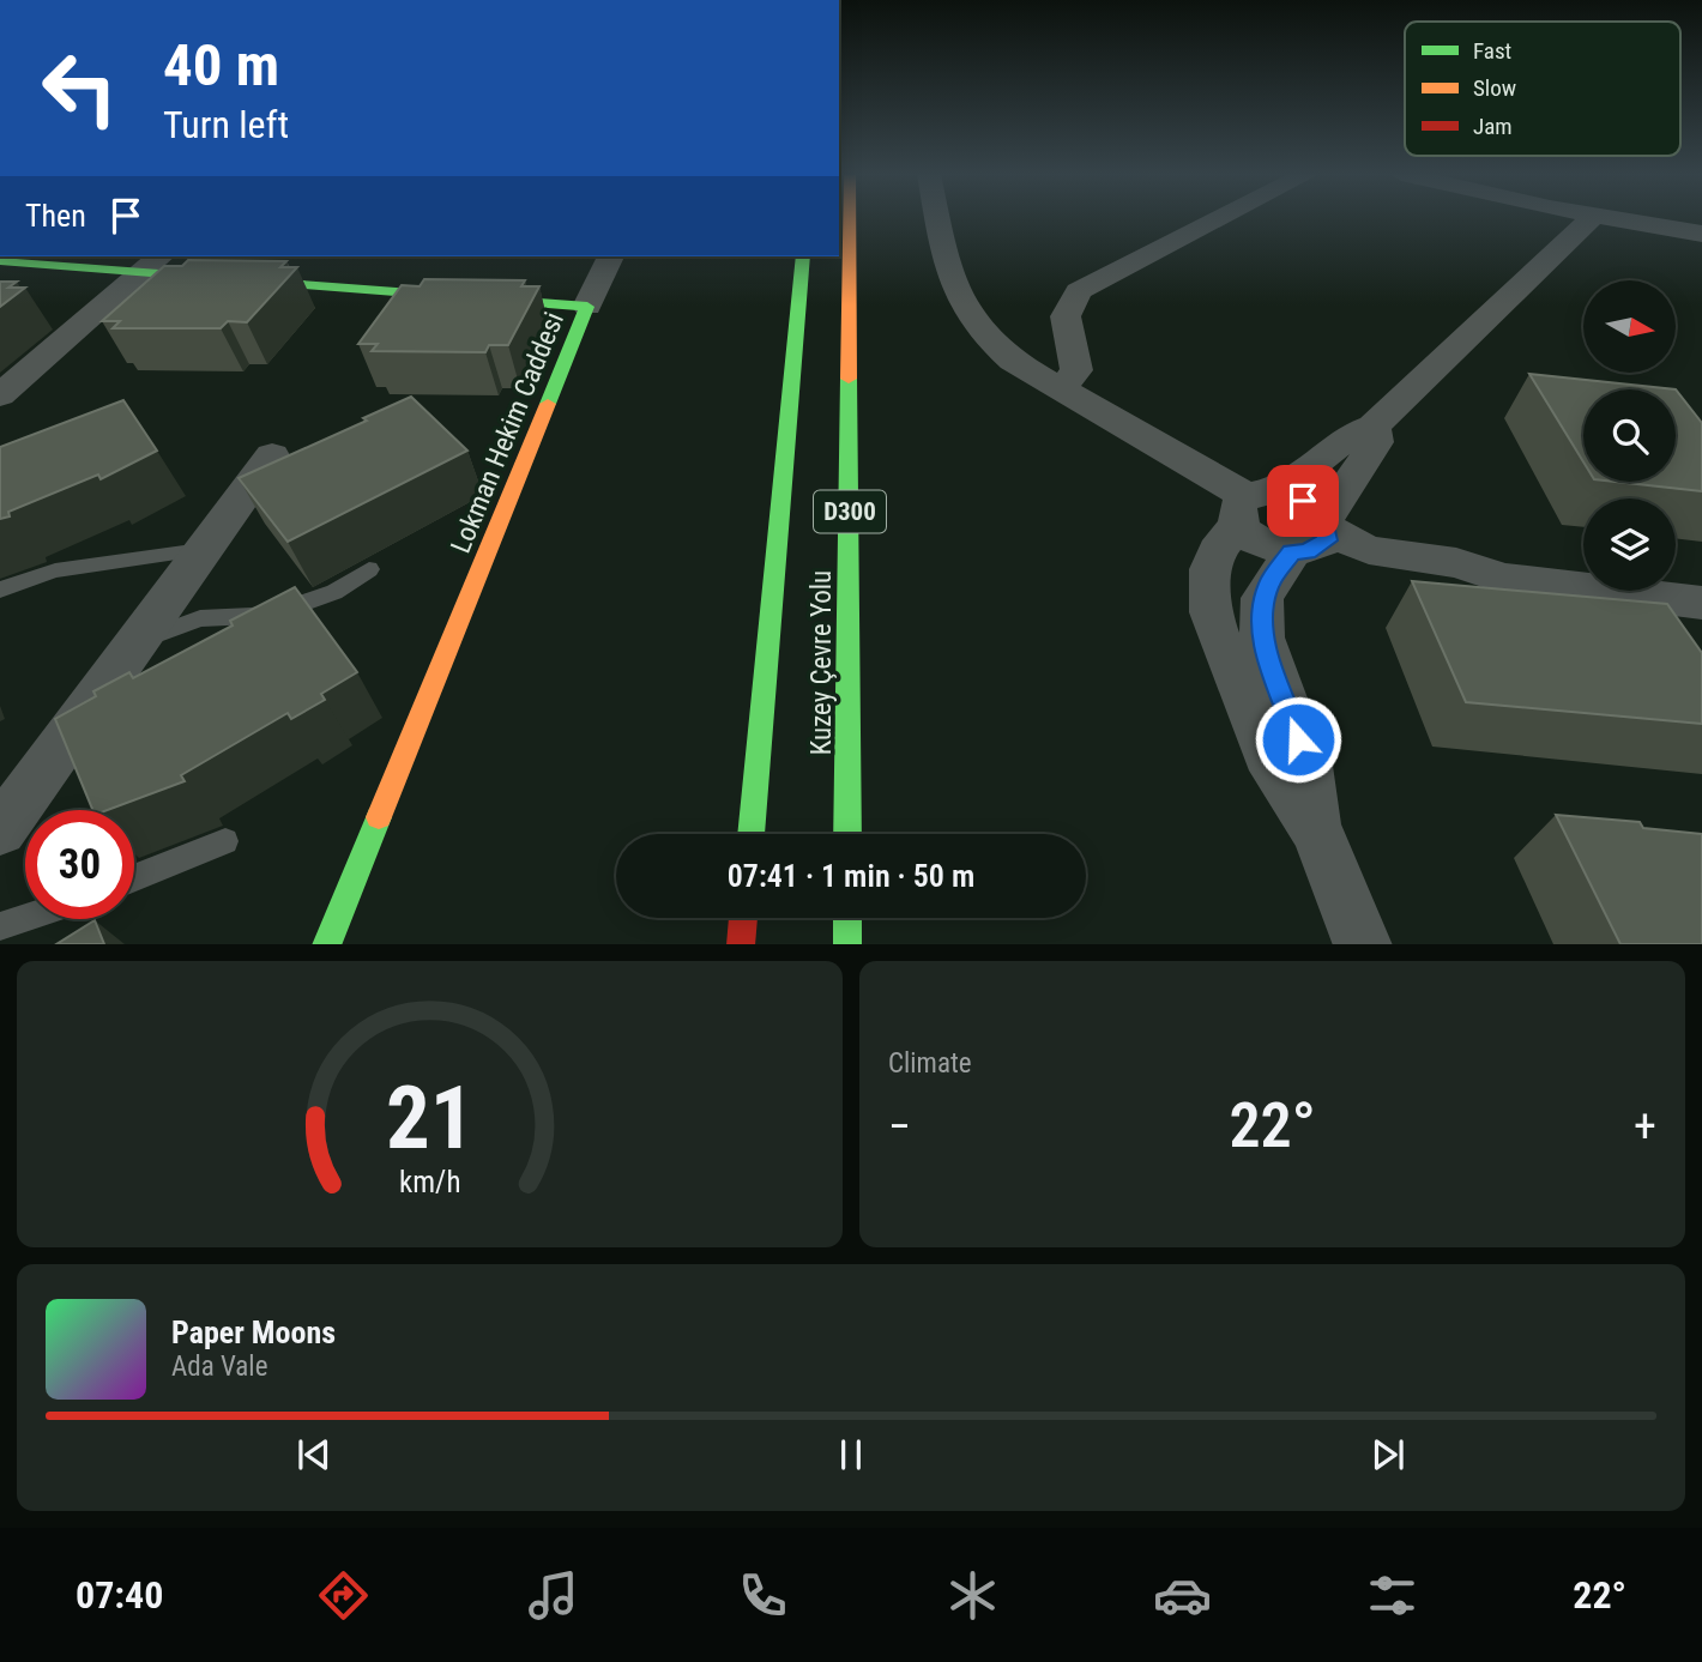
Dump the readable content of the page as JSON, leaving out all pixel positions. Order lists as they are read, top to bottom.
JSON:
{
  "streets": {
    "main road": ["Lokman Hekim Caddesi", "D300", "Kuzey Çevre Yolu"]
  },
  "legend": ["Fast", "Slow", "Jam"],
  "north": "right",
  "page": {
    "turn": ["40 m", "Turn left"],
    "then": "Then",
    "limit": "30",
    "trip": "07:41 · 1 min · 50 m",
    "tile": "Climate",
    "heat": ["−", "22°", "+"],
    "song": ["Paper Moons", "Ada Vale"],
    "tabs": ["07:40", "22°"],
    "gauge": ["21", "km/h"]
  }
}
